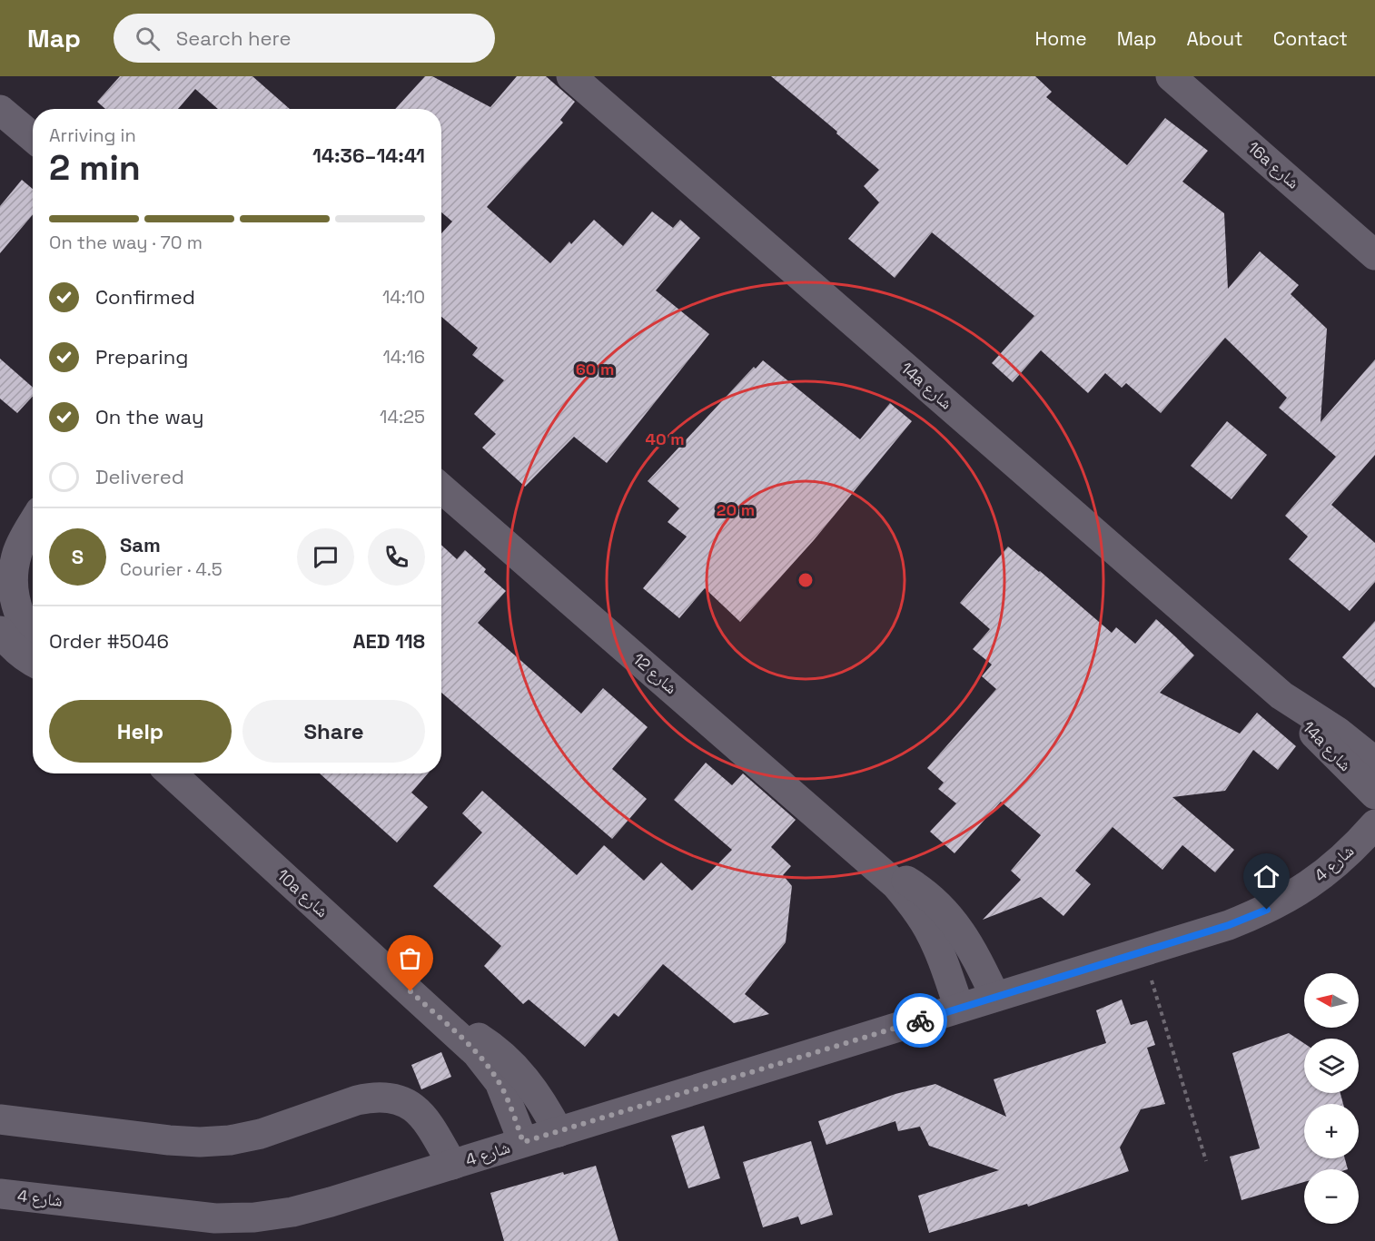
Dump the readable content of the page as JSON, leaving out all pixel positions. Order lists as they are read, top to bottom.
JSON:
{
  "streets": {
    "street": [
      "16a شارع",
      "14a شارع",
      "شارع 12",
      "شارع 4",
      "10a شارع"
    ]
  },
  "crossings": [
    ["شارع 12", "شارع 4"],
    ["شارع 4", "10a شارع"]
  ],
  "north": "left",
  "page": {
    "header": "Map",
    "search": "Search here",
    "nav": [
      "Home",
      "Map",
      "About",
      "Contact"
    ],
    "heading": ["2 min", "Arriving in", "14:36–14:41"],
    "panel": [
      "Sam",
      "Courier · 4.5",
      "Order #5046",
      "AED 118"
    ],
    "bar": "On the way · 70 m",
    "list": [
      ["Confirmed", "14:10"],
      ["Preparing", "14:16"],
      ["On the way", "14:25"],
      "Delivered"
    ],
    "round": "S",
    "buttons": ["Help", "Share"],
    "map_buttons": ["+", "−"]
  },
  "rings": ["60 m", "40 m", "20 m"]
}
